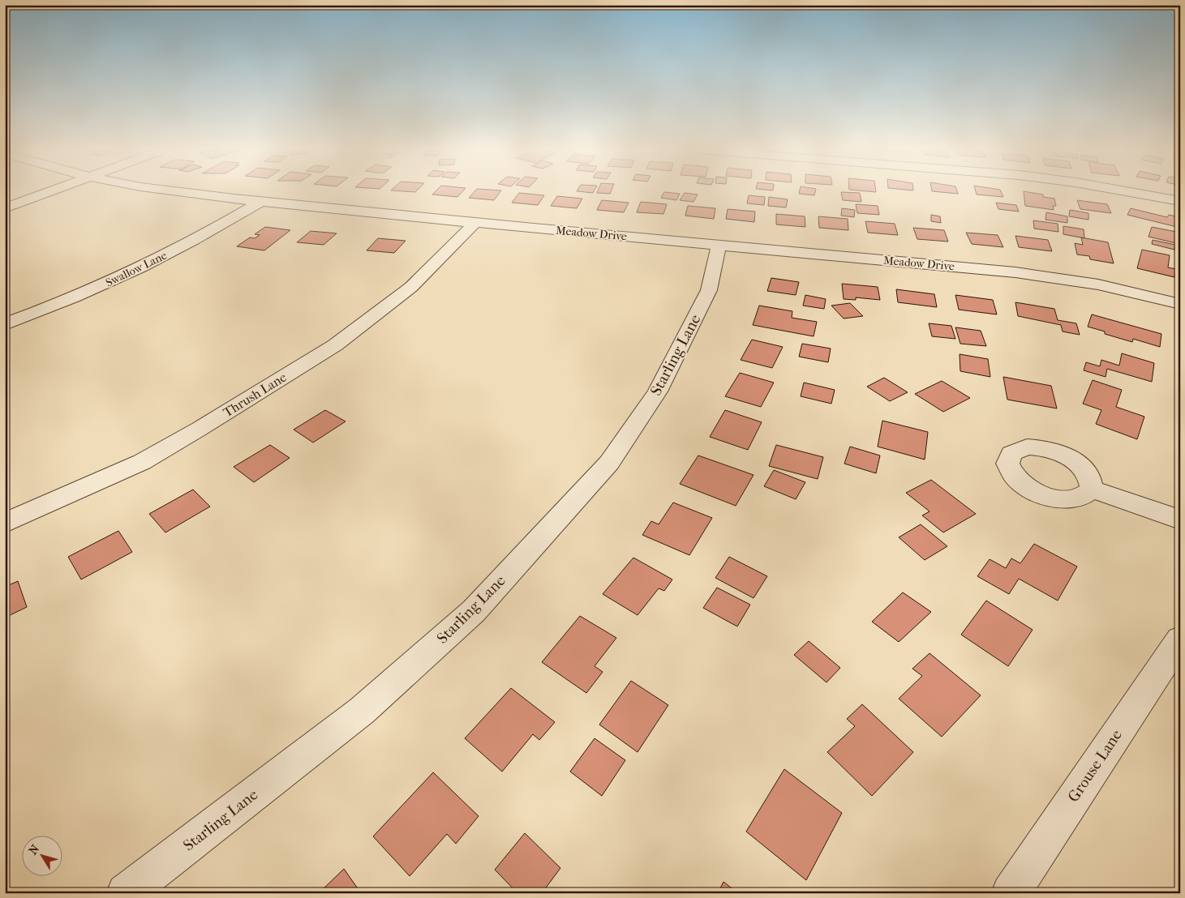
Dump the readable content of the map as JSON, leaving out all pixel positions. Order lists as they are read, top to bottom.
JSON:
{
  "streets": {
    "street": [
      "Meadow Drive",
      "Swallow Lane",
      "Starling Lane",
      "Thrush Lane",
      "Grouse Lane"
    ]
  },
  "crossings": [
    ["Meadow Drive", "Swallow Lane"],
    ["Meadow Drive", "Starling Lane"],
    ["Meadow Drive", "Thrush Lane"]
  ],
  "north": "top left"
}
